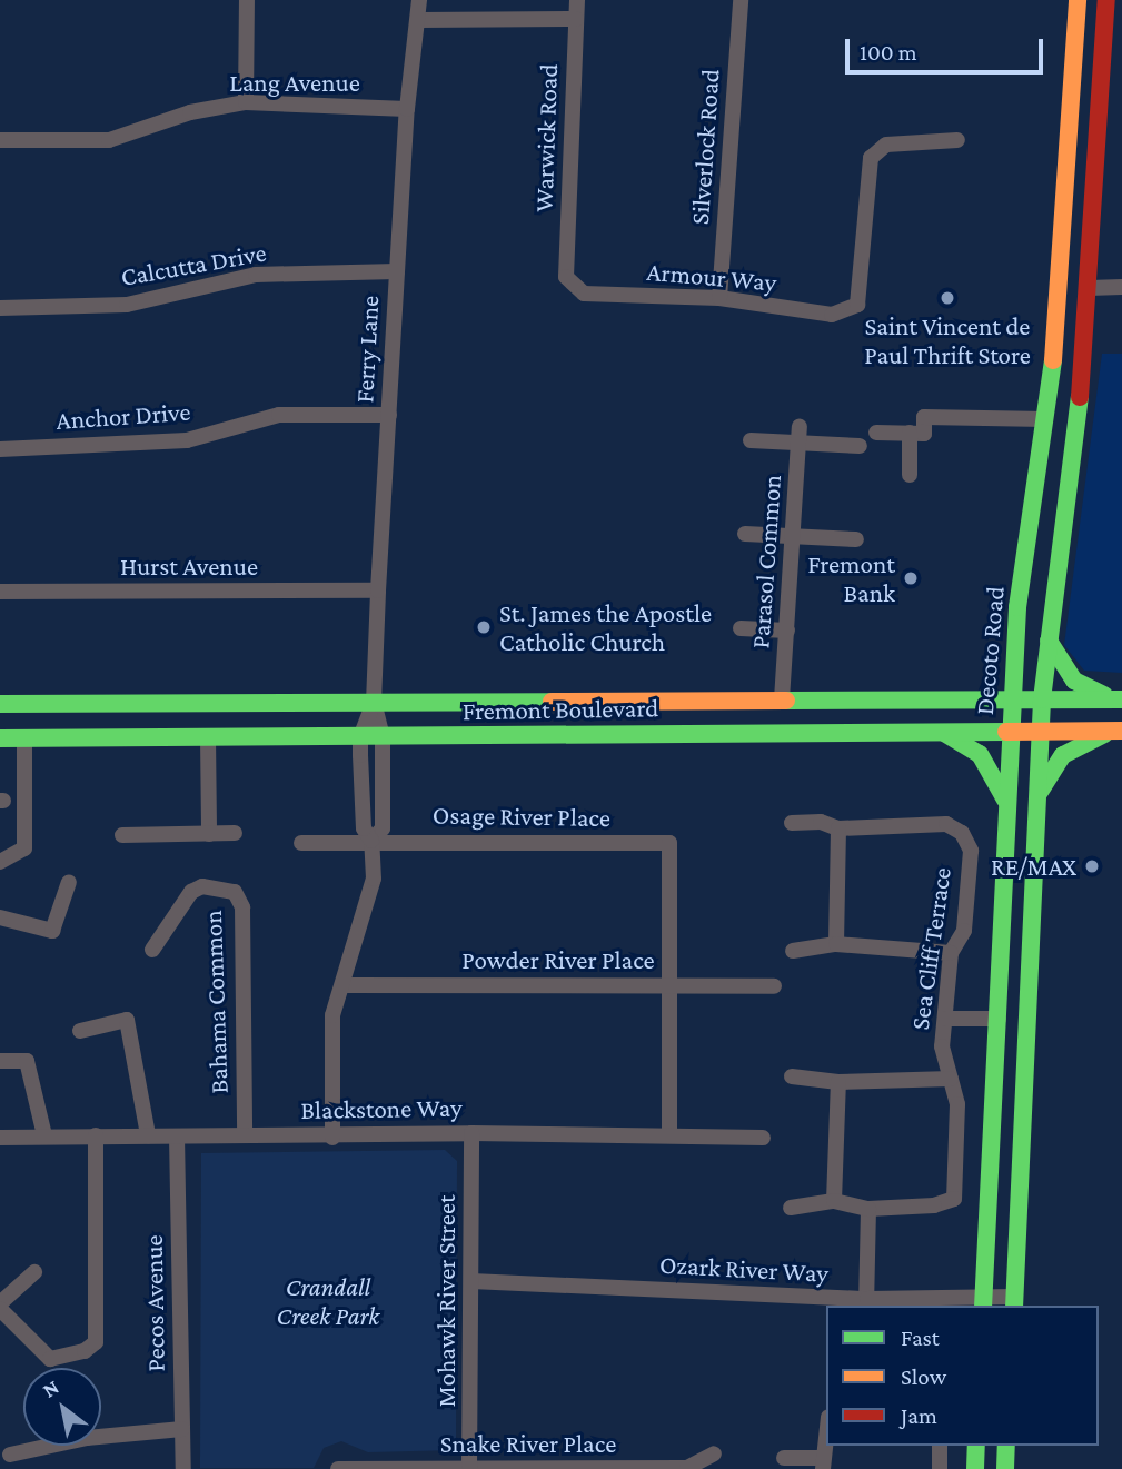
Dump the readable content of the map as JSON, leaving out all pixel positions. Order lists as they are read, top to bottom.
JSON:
{
  "streets": {
    "main road": ["Decoto Road", "Fremont Boulevard"],
    "street": [
      "Lang Avenue",
      "Warwick Road",
      "Silverlock Road",
      "Calcutta Drive",
      "Armour Way",
      "Ferry Lane",
      "Anchor Drive",
      "Parasol Common",
      "Hurst Avenue",
      "Osage River Place",
      "Sea Cliff Terrace",
      "Powder River Place",
      "Bahama Common",
      "Blackstone Way",
      "Ozark River Way",
      "Mohawk River Street",
      "Pecos Avenue",
      "Snake River Place"
    ]
  },
  "crossings": [
    ["Lang Avenue", "Ferry Lane"],
    ["Warwick Road", "Armour Way"],
    ["Silverlock Road", "Armour Way"],
    ["Calcutta Drive", "Ferry Lane"],
    ["Ferry Lane", "Anchor Drive"],
    ["Ferry Lane", "Hurst Avenue"],
    ["Ferry Lane", "Fremont Boulevard"],
    ["Ferry Lane", "Osage River Place"],
    ["Ferry Lane", "Powder River Place"],
    ["Ferry Lane", "Blackstone Way"],
    ["Parasol Common", "Fremont Boulevard"],
    ["Decoto Road", "Fremont Boulevard"],
    ["Decoto Road", "Ozark River Way"],
    ["Osage River Place", "Powder River Place"],
    ["Bahama Common", "Blackstone Way"],
    ["Blackstone Way", "Mohawk River Street"],
    ["Blackstone Way", "Pecos Avenue"],
    ["Ozark River Way", "Mohawk River Street"],
    ["Mohawk River Street", "Snake River Place"]
  ],
  "parks": ["Crandall Creek Park"],
  "places": [
    "Saint Vincent de Paul Thrift Store",
    "Fremont Bank",
    "St. James the Apostle Catholic Church",
    "RE/MAX"
  ],
  "legend": ["Fast", "Slow", "Jam"],
  "scale_bar": "100 m",
  "north": "top left"
}
